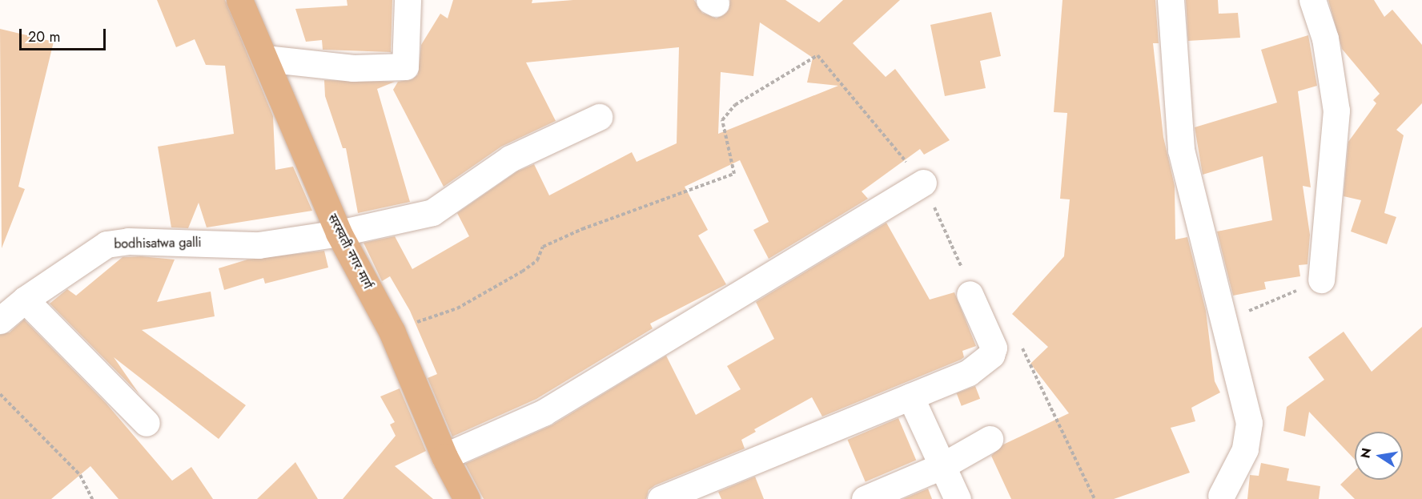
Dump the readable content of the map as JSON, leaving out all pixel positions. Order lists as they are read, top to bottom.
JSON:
{
  "streets": {
    "main road": ["सरस्वती नगर मार्ग"],
    "street": ["bodhisatwa galli"]
  },
  "crossings": [
    ["bodhisatwa galli", "सरस्वती नगर मार्ग"]
  ],
  "scale_bar": "20 m",
  "north": "left"
}
